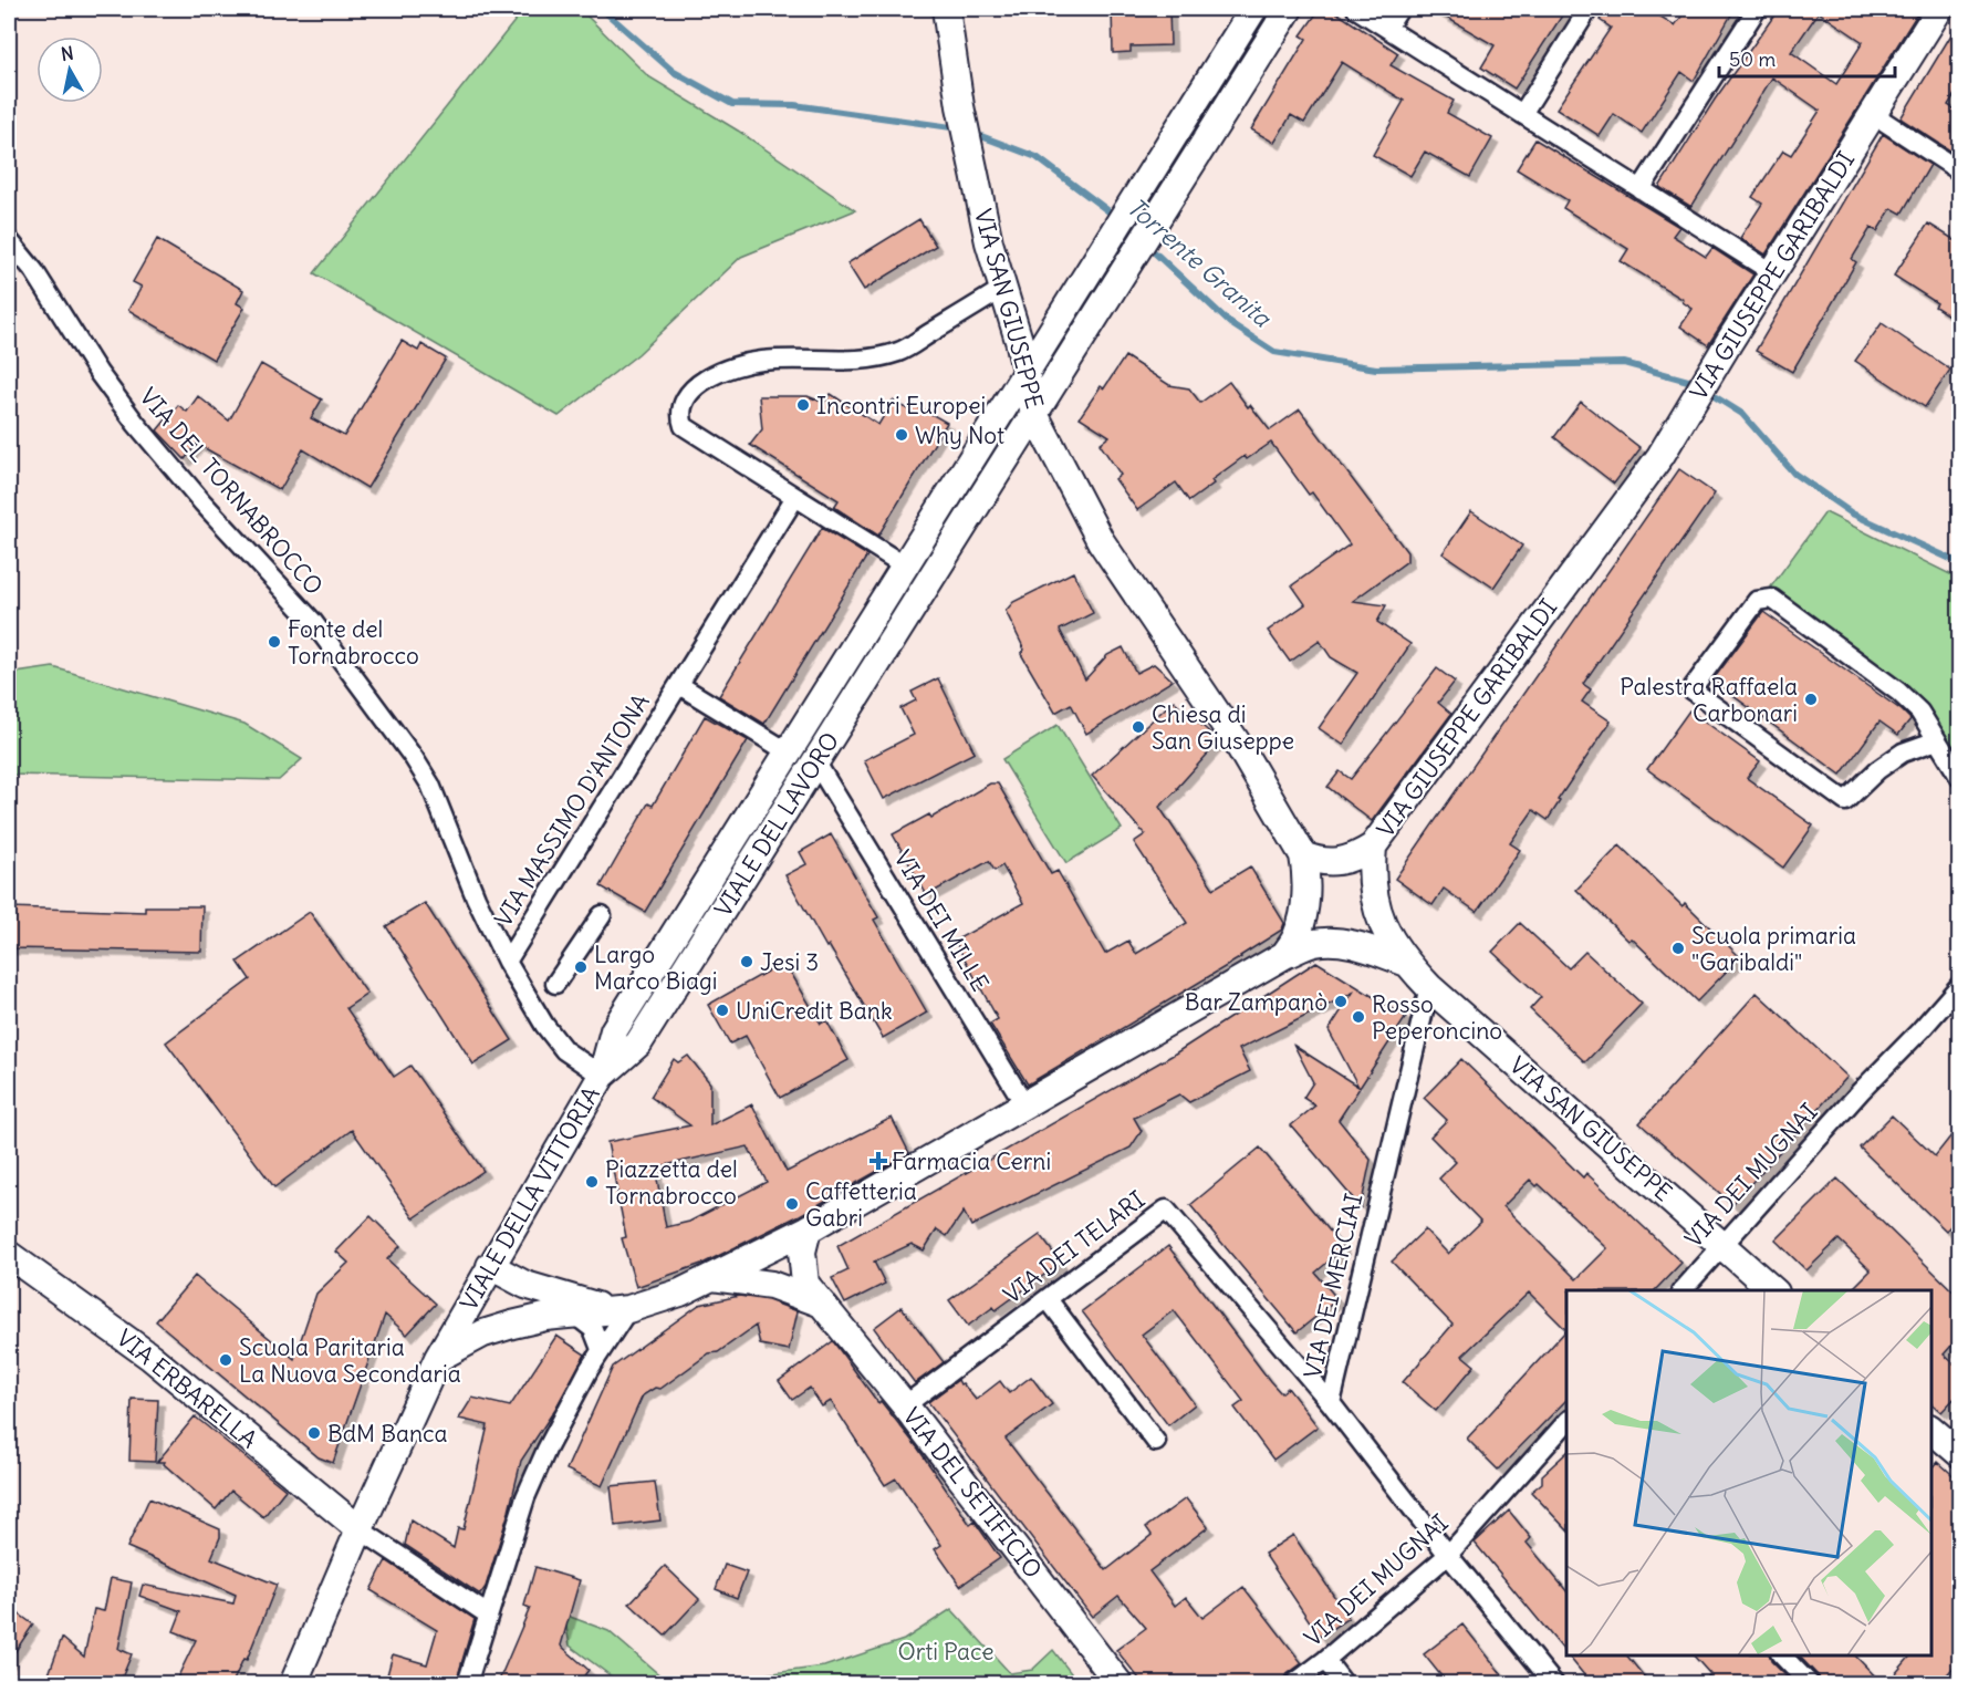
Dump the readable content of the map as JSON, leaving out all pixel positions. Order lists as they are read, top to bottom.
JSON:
{
  "streets": {
    "main road": [
      "VIA GIUSEPPE GARIBALDI",
      "VIA SAN GIUSEPPE",
      "VIALE DEL LAVORO",
      "VIALE DELLA VITTORIA",
      "VIA ERBARELLA",
      "VIA DEL SETIFICIO"
    ],
    "street": [
      "VIA DEL TORNABROCCO",
      "VIA MASSIMO D'ANTONA",
      "VIA DEI MILLE",
      "VIA DEI MUGNAI",
      "VIA DEI TELARI",
      "VIA DEI MERCIAI"
    ]
  },
  "crossings": [
    ["VIA GIUSEPPE GARIBALDI", "VIA SAN GIUSEPPE"],
    ["VIA SAN GIUSEPPE", "VIALE DEL LAVORO"],
    ["VIA SAN GIUSEPPE", "VIA DEI MUGNAI"],
    ["VIA SAN GIUSEPPE", "VIA DEI MERCIAI"],
    ["VIA DEL TORNABROCCO", "VIA MASSIMO D'ANTONA"],
    ["VIA DEL TORNABROCCO", "VIALE DEL LAVORO"],
    ["VIA DEL TORNABROCCO", "VIALE DELLA VITTORIA"],
    ["VIA MASSIMO D'ANTONA", "VIALE DEL LAVORO"],
    ["VIALE DEL LAVORO", "VIA DEI MILLE"],
    ["VIALE DEL LAVORO", "VIALE DELLA VITTORIA"],
    ["VIA DEI MUGNAI", "VIA DEI MERCIAI"],
    ["VIALE DELLA VITTORIA", "VIA ERBARELLA"],
    ["VIA DEI TELARI", "VIA DEI MERCIAI"],
    ["VIA DEI TELARI", "VIA DEL SETIFICIO"]
  ],
  "water": ["Torrente Granita"],
  "parks": ["Orti Pace"],
  "places": {
    "other": [
      "Incontri Europei",
      "Why Not",
      "Fonte del Tornabrocco",
      "Palestra Raffaela Carbonari",
      "Chiesa di San Giuseppe",
      "Scuola primaria \"Garibaldi\"",
      "Jesi 3",
      "Largo Marco Biagi",
      "Bar Zampanò",
      "UniCredit Bank",
      "Rosso Peperoncino",
      "Piazzetta del Tornabrocco",
      "Caffetteria Gabri",
      "Scuola Paritaria La Nuova Secondaria",
      "BdM Banca"
    ],
    "health": ["Farmacia Cerni"]
  },
  "scale_bar": "50 m",
  "north": "top"
}
